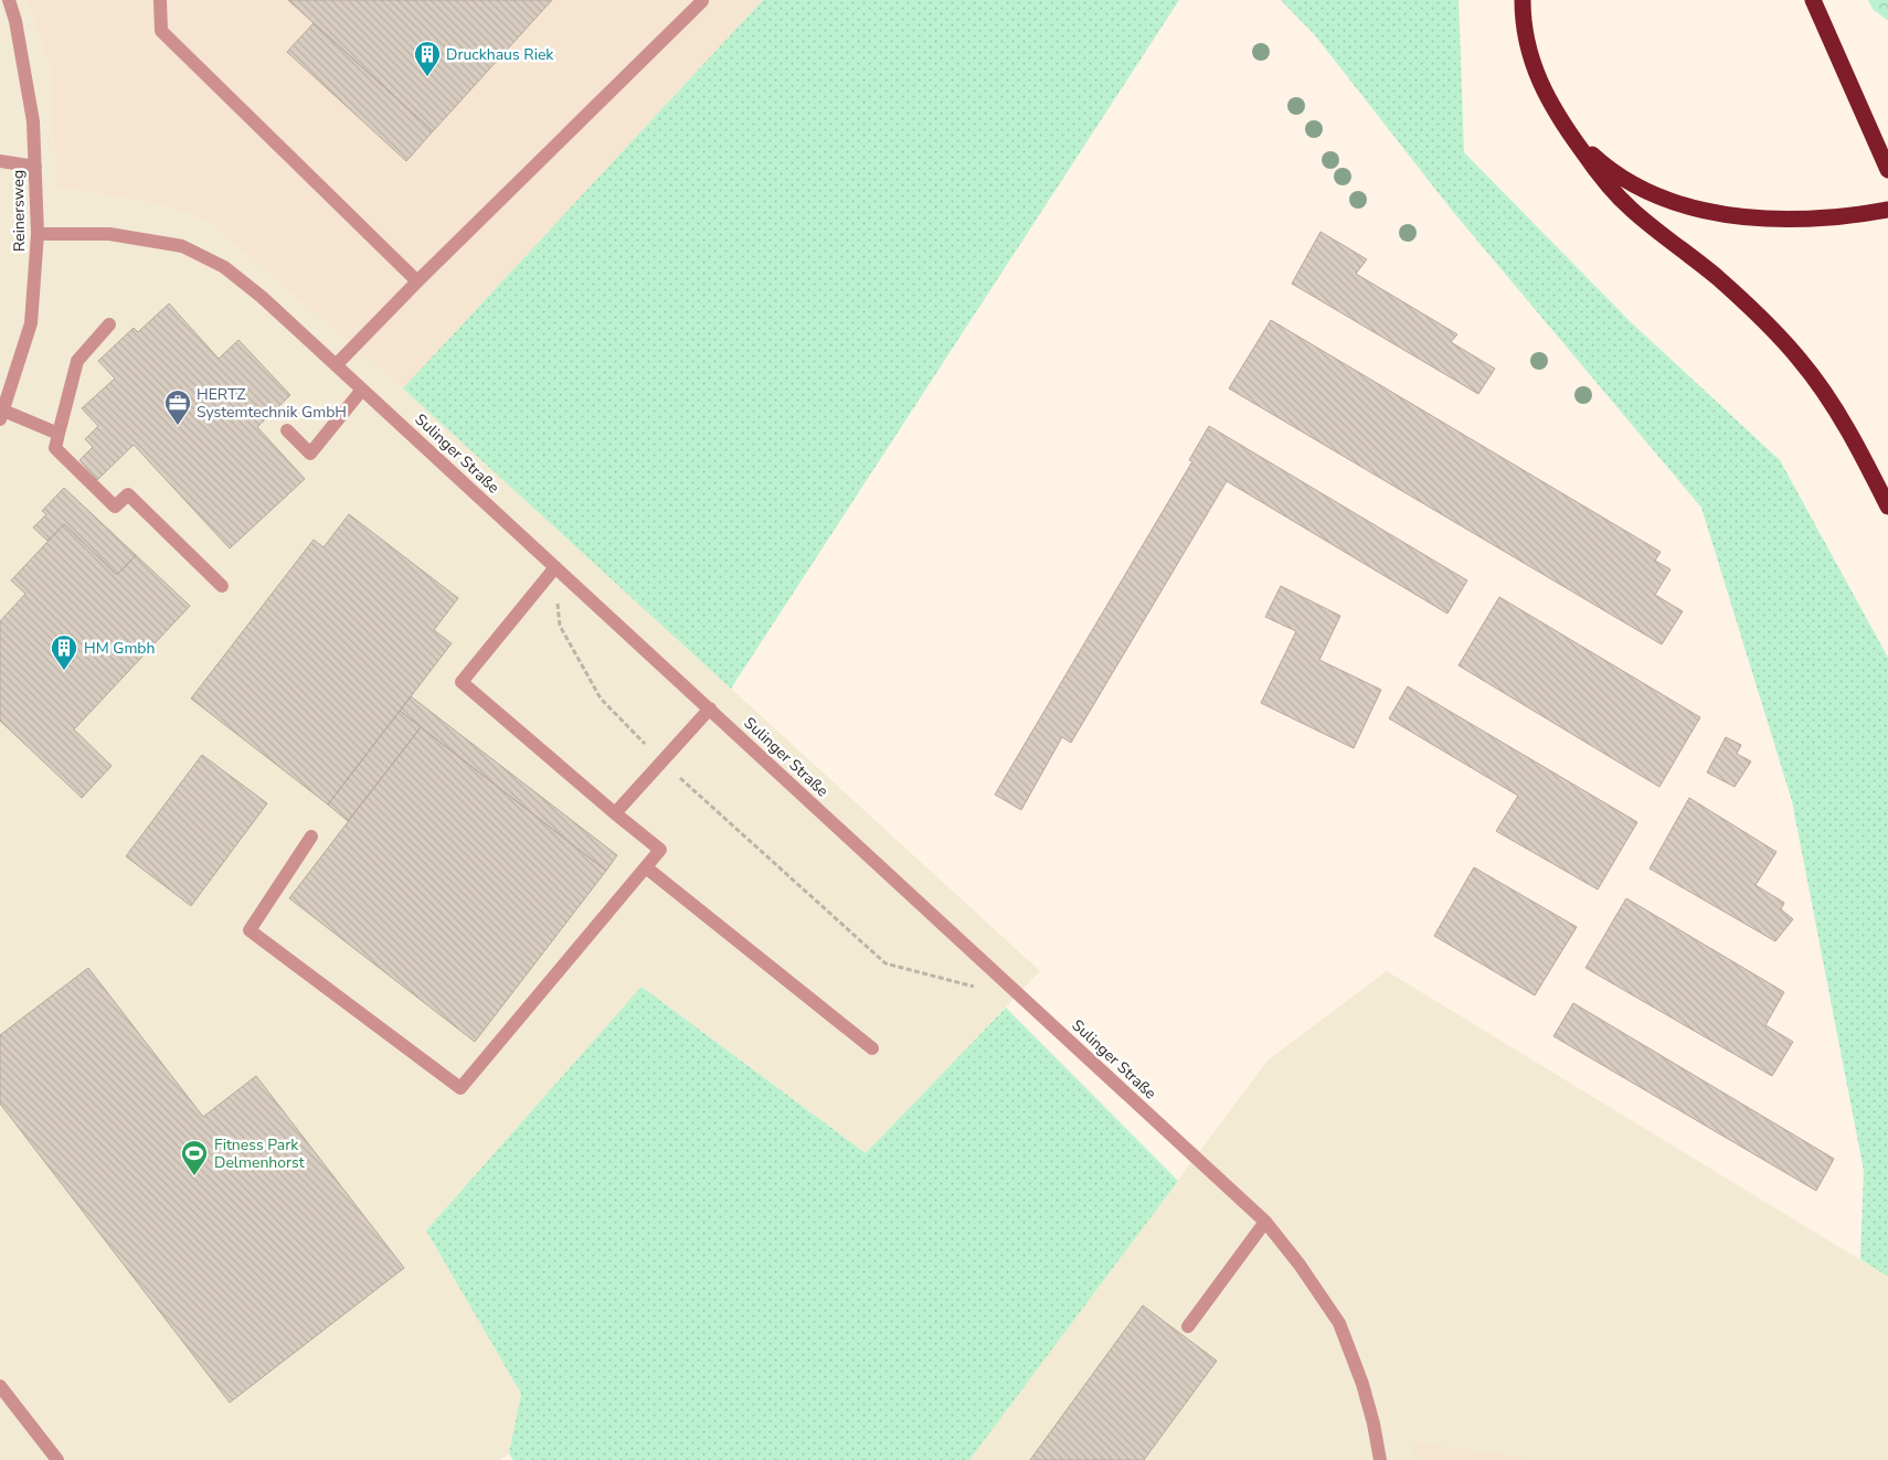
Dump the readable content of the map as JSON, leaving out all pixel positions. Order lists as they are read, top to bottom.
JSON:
{
  "streets": {
    "street": ["Reinersweg", "Sulinger Straße"]
  },
  "crossings": [
    ["Reinersweg", "Sulinger Straße"]
  ],
  "places": {
    "building": ["Druckhaus Riek", "HM Gmbh"],
    "office": ["HERTZ Systemtechnik GmbH"],
    "sports": ["Fitness Park Delmenhorst"]
  }
}
